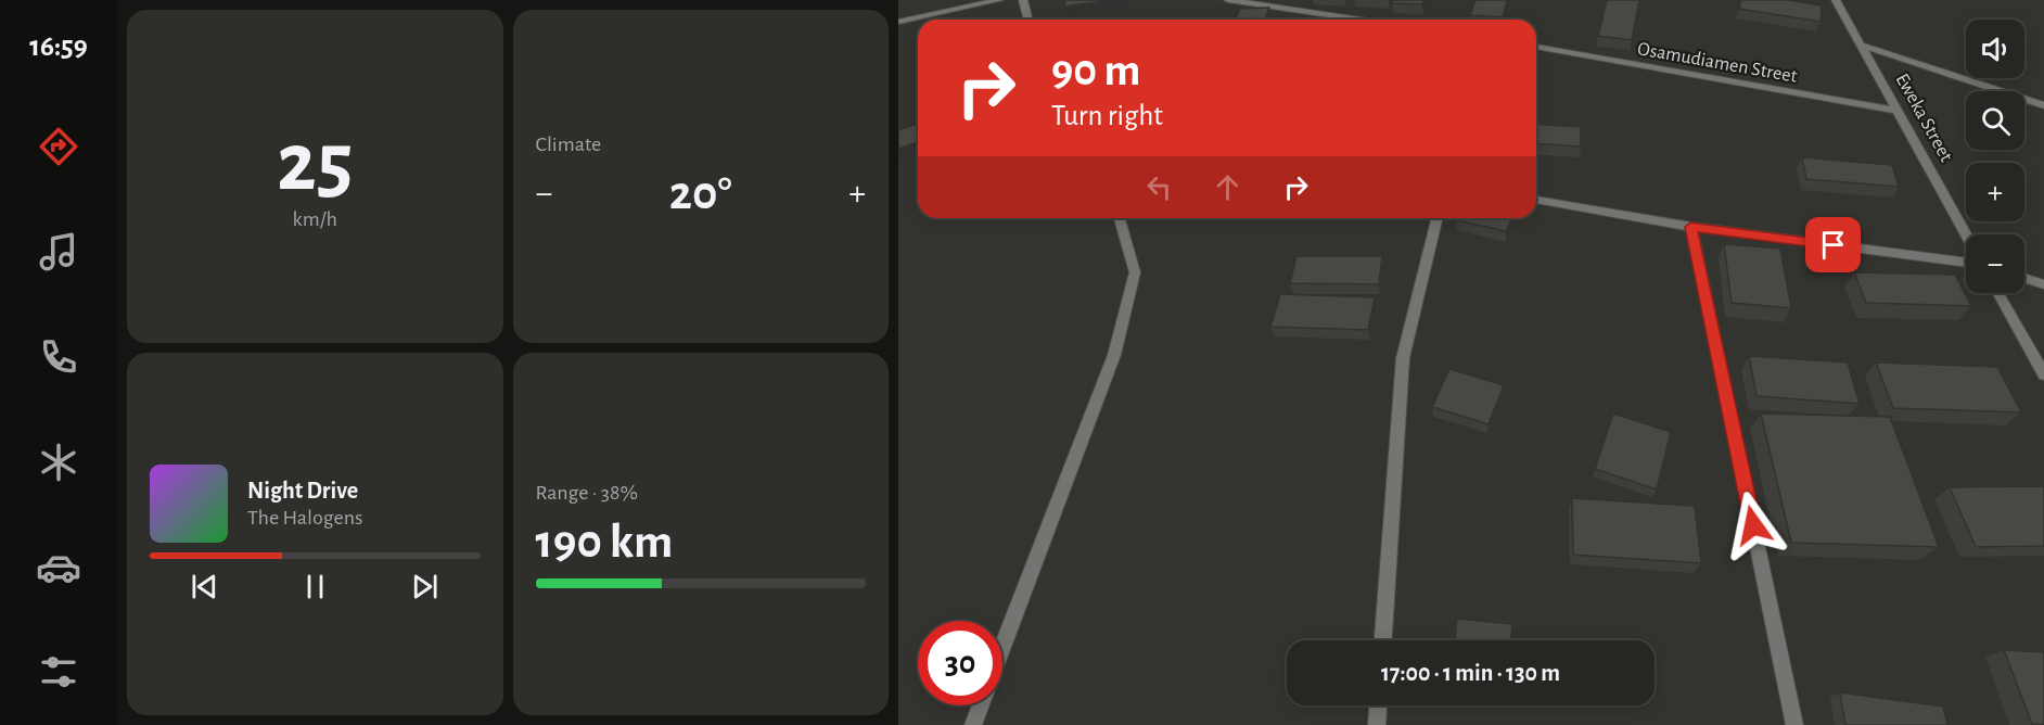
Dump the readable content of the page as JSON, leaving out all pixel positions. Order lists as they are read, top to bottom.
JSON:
{
  "streets": {
    "street": ["Osamudiamen Street", "Eweka Street"]
  },
  "crossings": [
    ["Osamudiamen Street", "Eweka Street"]
  ],
  "page": {
    "tabs": "16:59",
    "tile": [
      ["25", "km/h"],
      "Climate",
      ["Range · 38%", "190 km"]
    ],
    "map_buttons": ["+", "−"],
    "turn": ["90 m", "Turn right"],
    "heat": ["−", "20°", "+"],
    "song": ["Night Drive", "The Halogens"],
    "limit": "30",
    "trip": "17:00 · 1 min · 130 m"
  }
}
